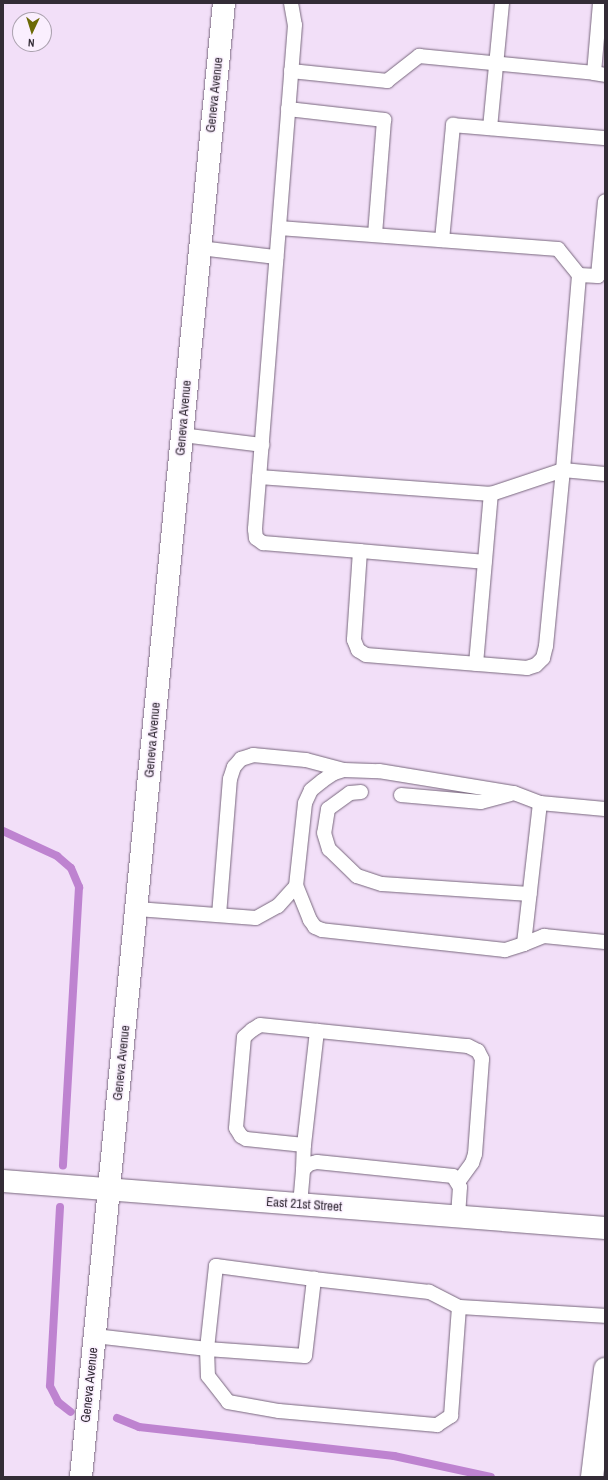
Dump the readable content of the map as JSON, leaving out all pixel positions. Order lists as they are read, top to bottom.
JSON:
{
  "streets": {
    "street": ["Geneva Avenue", "East 21st Street"]
  },
  "crossings": [
    ["Geneva Avenue", "East 21st Street"]
  ],
  "north": "bottom"
}
